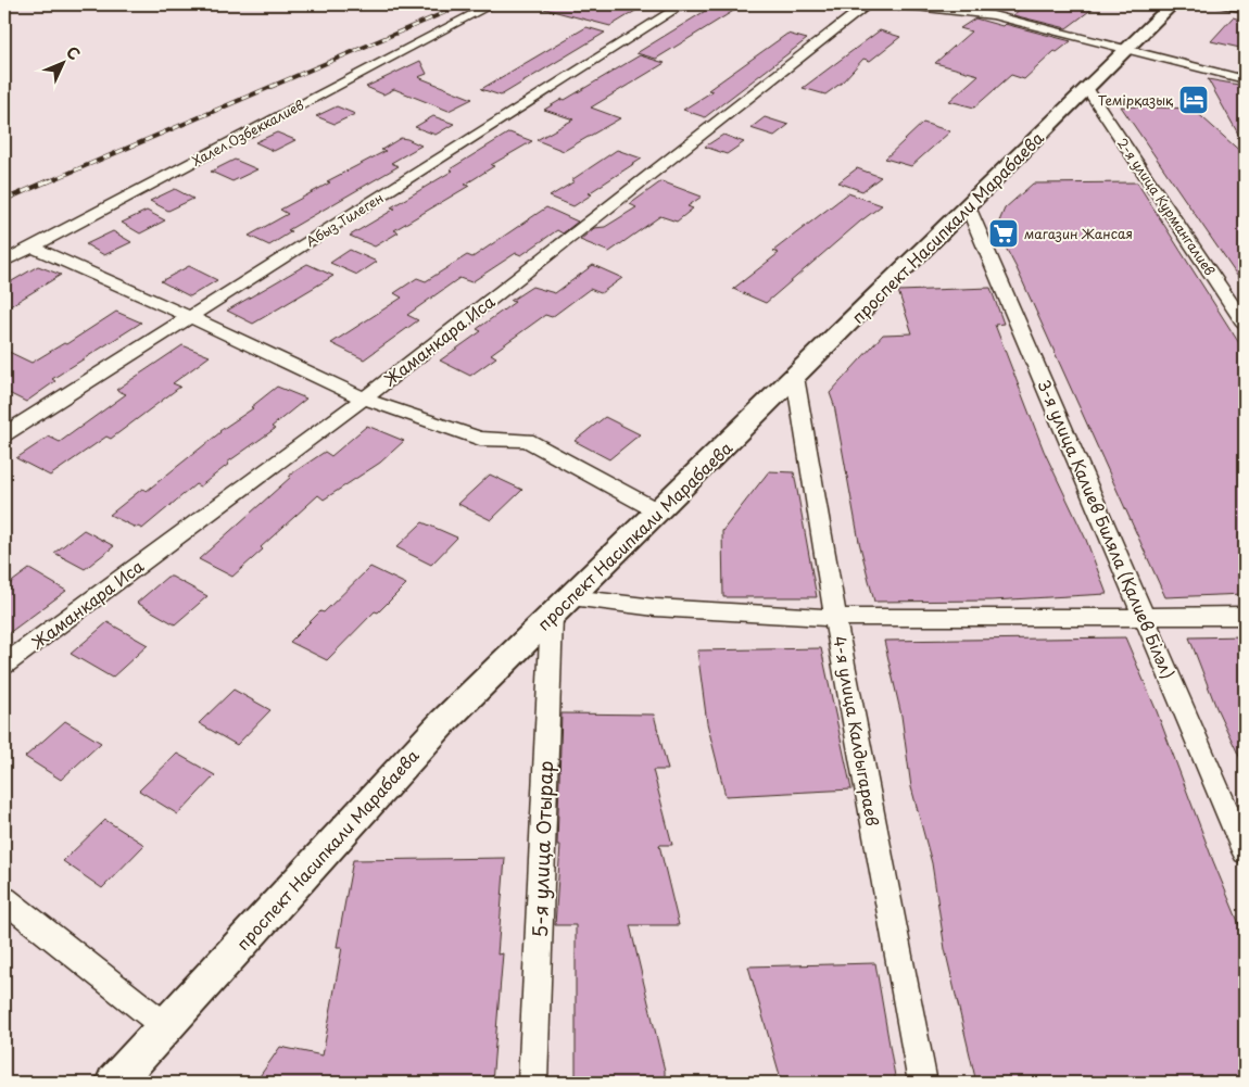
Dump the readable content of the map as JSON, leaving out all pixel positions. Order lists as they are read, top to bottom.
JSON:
{
  "streets": {
    "main road": ["проспект Насипкали Марабаева"],
    "street": [
      "Халел Озбеккалиев",
      "2-я улица Курмангалиев",
      "Абыз Тилеген",
      "Жаманкара Иса",
      "3-я улица Калиев Биляла (Қалиев Біләл)",
      "4-я улица Калдыгараев",
      "5-я улица Отырар"
    ]
  },
  "crossings": [
    ["2-я улица Курмангалиев", "проспект Насипкали Марабаева"],
    ["проспект Насипкали Марабаева", "3-я улица Калиев Биляла (Қалиев Біләл)"],
    ["проспект Насипкали Марабаева", "4-я улица Калдыгараев"],
    ["проспект Насипкали Марабаева", "5-я улица Отырар"]
  ],
  "places": {
    "hotel": ["Темірқазық"],
    "supermarket": ["магазин Жансая"]
  },
  "north": "top right"
}
